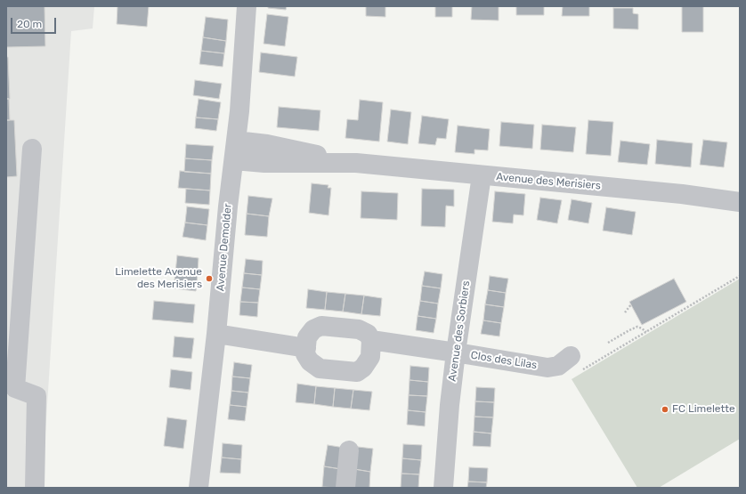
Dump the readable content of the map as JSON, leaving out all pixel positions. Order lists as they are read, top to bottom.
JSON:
{
  "streets": {
    "street": [
      "Avenue des Merisiers",
      "Avenue Demolder",
      "Avenue des Sorbiers",
      "Clos des Lilas"
    ]
  },
  "crossings": [
    ["Avenue des Merisiers", "Avenue Demolder"],
    ["Avenue des Merisiers", "Avenue des Sorbiers"],
    ["Avenue des Sorbiers", "Clos des Lilas"]
  ],
  "places": ["Limelette Avenue des Merisiers", "FC Limelette"],
  "scale_bar": "20 m"
}
